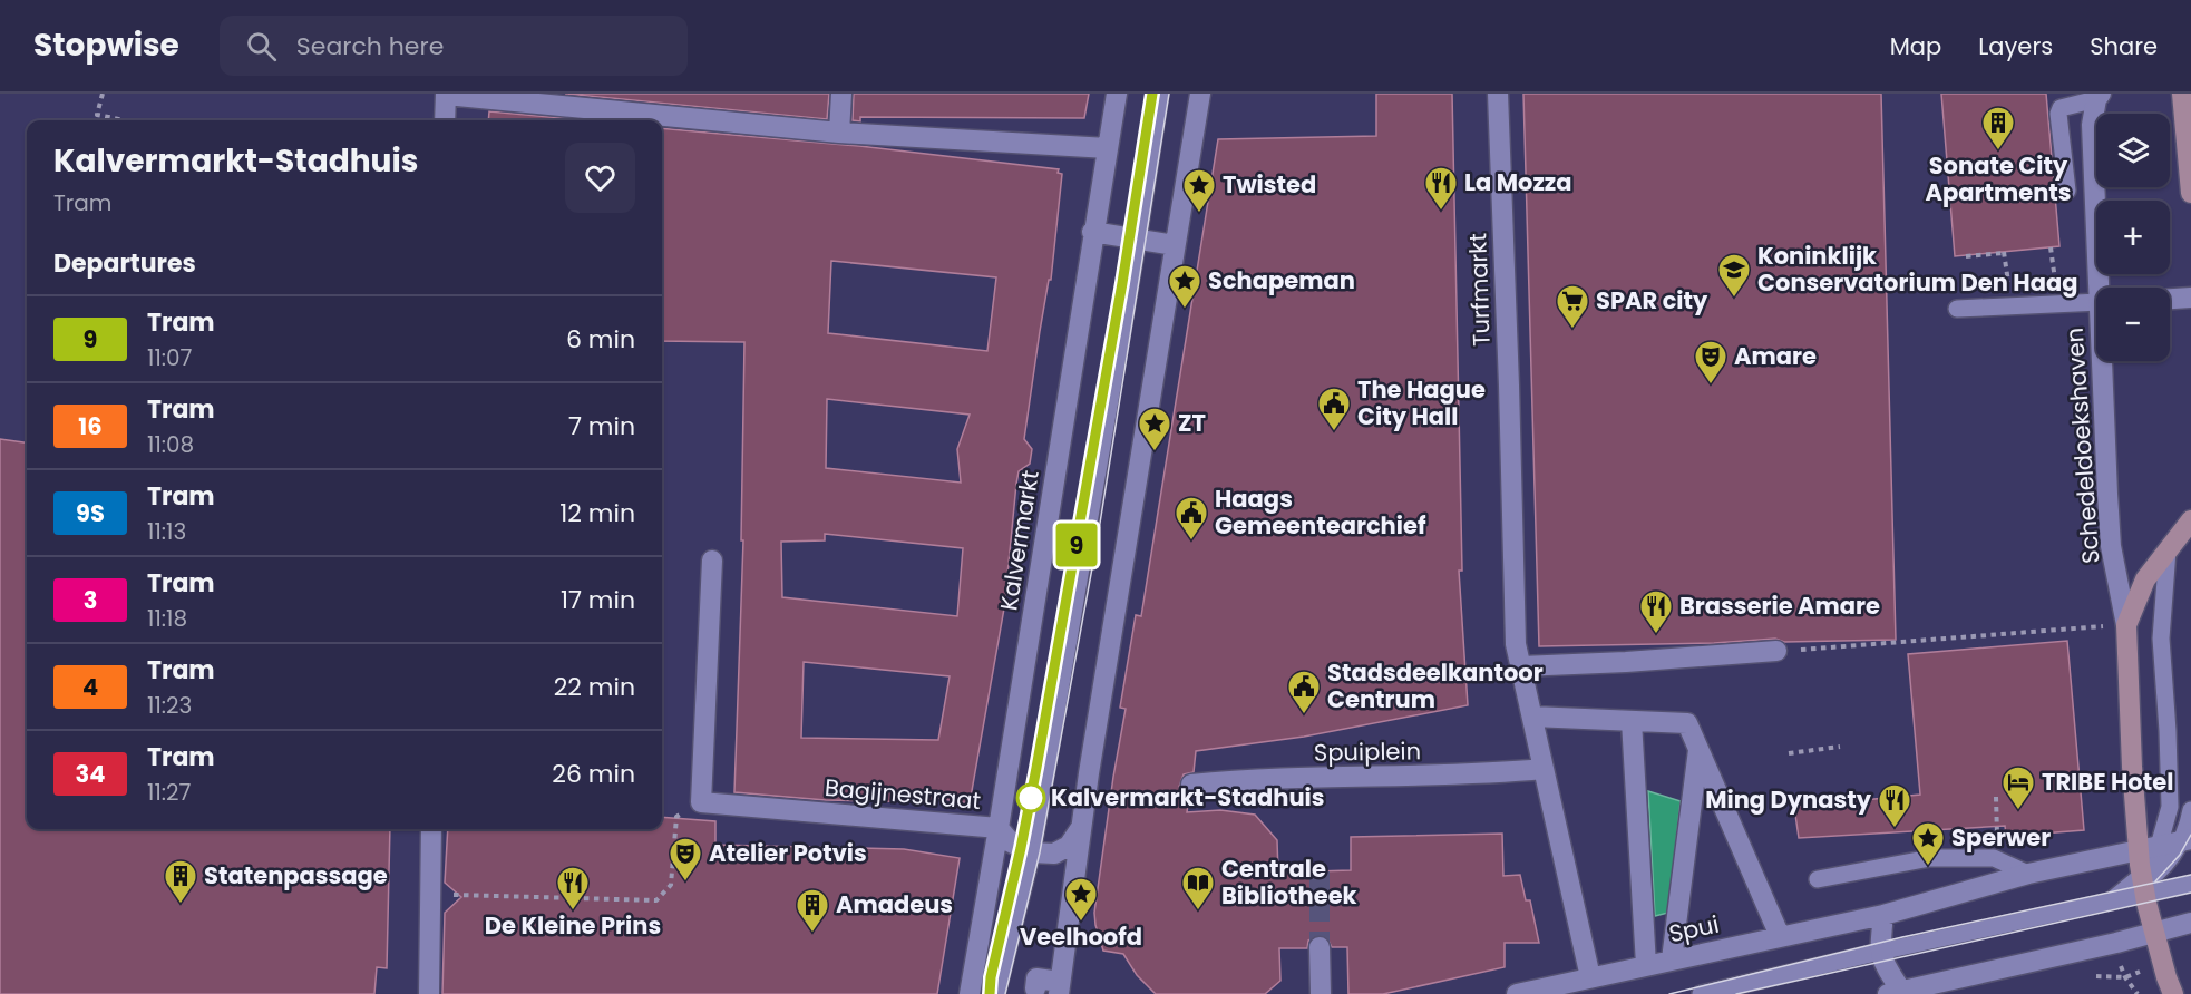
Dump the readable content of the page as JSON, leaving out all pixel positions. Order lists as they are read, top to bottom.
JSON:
{
  "streets": {
    "street": [
      "Turfmarkt",
      "Schedeldoekshaven",
      "Kalvermarkt",
      "Spuiplein",
      "Bagijnestraat",
      "Spui"
    ]
  },
  "crossings": [
    ["Schedeldoekshaven", "Spui"],
    ["Kalvermarkt", "Bagijnestraat"]
  ],
  "places": {
    "building": ["Sonate City Apartments", "Statenpassage", "Amadeus"],
    "restaurant": [
      "La Mozza",
      "Brasserie Amare",
      "Ming Dynasty",
      "De Kleine Prins"
    ],
    "place": [
      "Twisted",
      "Schapeman",
      "ZT",
      "Sperwer",
      "Veelhoofd"
    ],
    "school or university": ["Koninklijk Conservatorium Den Haag"],
    "supermarket": ["SPAR city"],
    "theatre": ["Amare", "Atelier Potvis"],
    "public building": ["The Hague City Hall", "Haags Gemeentearchief", "Stadsdeelkantoor Centrum"],
    "other": ["Kalvermarkt-Stadhuis"],
    "hotel": ["TRIBE Hotel"],
    "library": ["Centrale Bibliotheek"]
  },
  "lines": ["tram line 9"],
  "page": {
    "header": "Stopwise",
    "search": "Search here",
    "nav": ["Map", "Layers", "Share"],
    "on_map": "9",
    "map_buttons": ["+", "−"],
    "heading": [
      ["Kalvermarkt-Stadhuis", "Tram"],
      "Departures"
    ],
    "list": [
      {
        "mark": "9",
        "name": "Tram",
        "note": "11:07",
        "value": "6 min"
      },
      {
        "mark": "16",
        "name": "Tram",
        "note": "11:08",
        "value": "7 min"
      },
      {
        "mark": "9S",
        "name": "Tram",
        "note": "11:13",
        "value": "12 min"
      },
      {
        "mark": "3",
        "name": "Tram",
        "note": "11:18",
        "value": "17 min"
      },
      {
        "mark": "4",
        "name": "Tram",
        "note": "11:23",
        "value": "22 min"
      },
      {
        "mark": "34",
        "name": "Tram",
        "note": "11:27",
        "value": "26 min"
      }
    ]
  }
}
